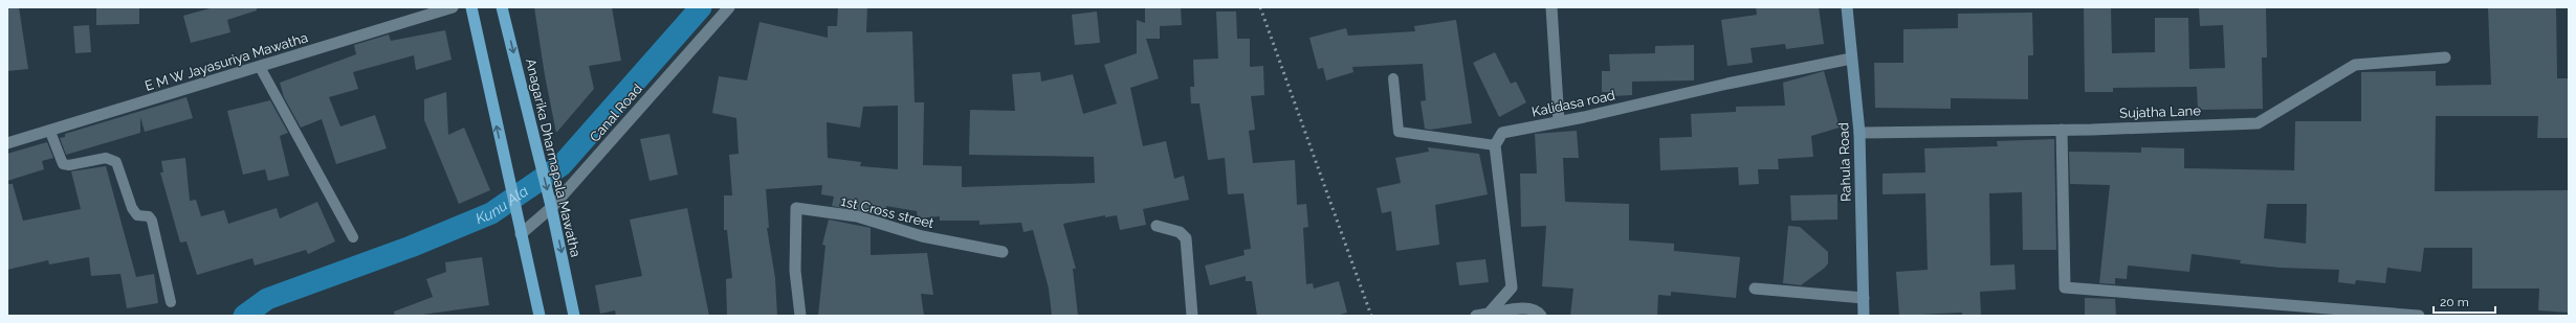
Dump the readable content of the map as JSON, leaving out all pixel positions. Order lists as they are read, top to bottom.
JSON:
{
  "streets": {
    "highway": ["Anagarika Dharmapala Mawatha"],
    "main road": ["Rahula Road"],
    "street": [
      "E M W Jayasuriya Mawatha",
      "Kalidasa road",
      "Sujatha Lane",
      "Canal Road",
      "1st Cross street"
    ]
  },
  "crossings": [
    ["Kalidasa road", "Rahula Road"],
    ["Sujatha Lane", "Rahula Road"],
    ["Canal Road", "Anagarika Dharmapala Mawatha"]
  ],
  "water": ["Kunu Ala"],
  "scale_bar": "20 m"
}
